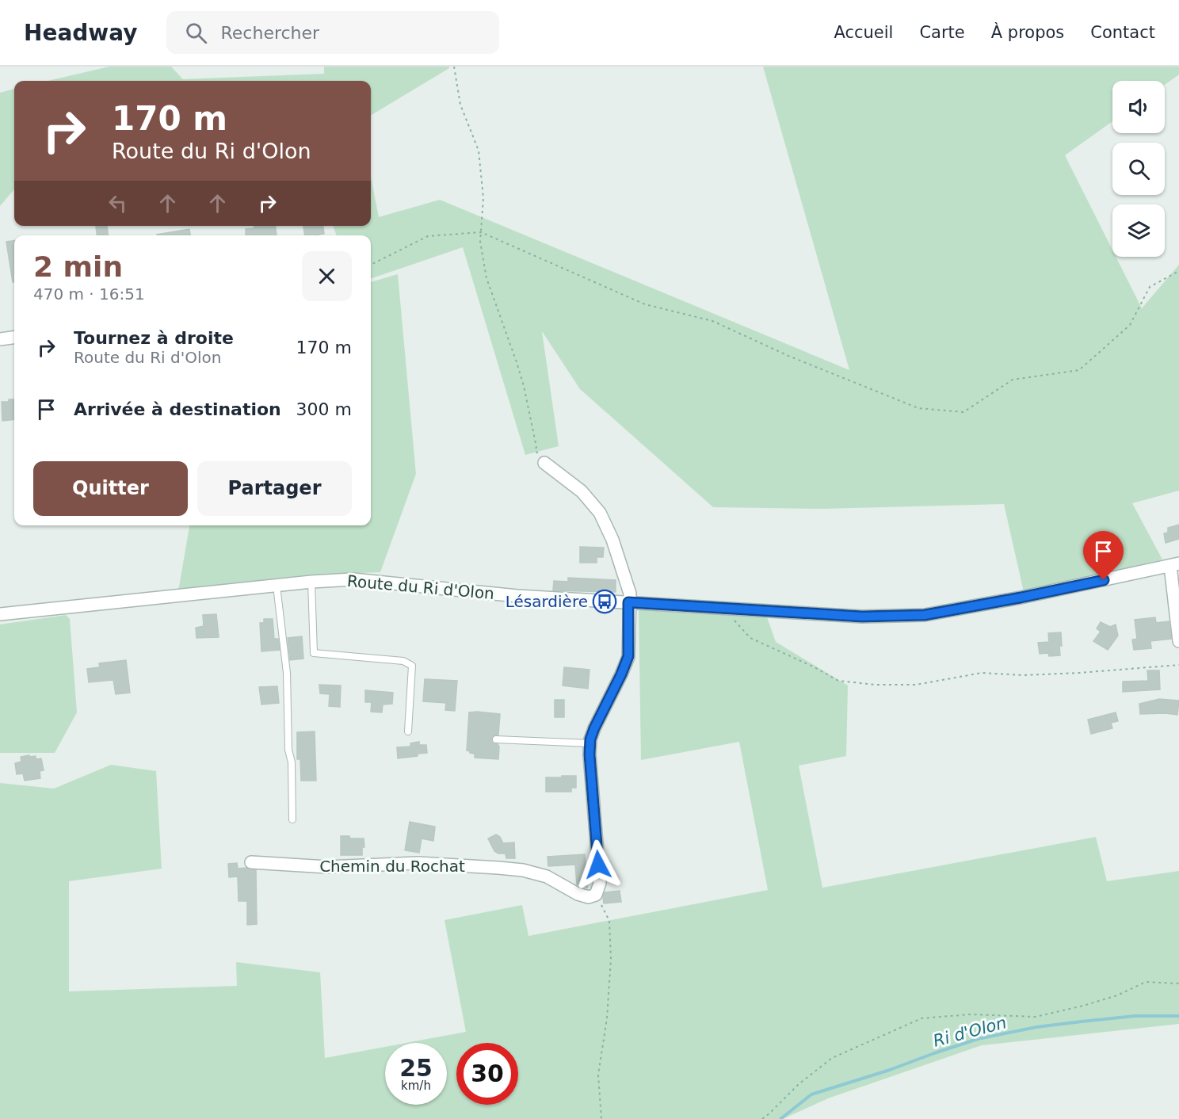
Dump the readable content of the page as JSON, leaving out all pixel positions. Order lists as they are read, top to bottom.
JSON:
{
  "streets": {
    "street": ["Route du Ri d'Olon", "Chemin du Rochat"]
  },
  "water": ["Ri d'Olon"],
  "places": {
    "bus stop": ["Lésardière"]
  },
  "page": {
    "header": "Headway",
    "search": "Rechercher",
    "nav": [
      "Accueil",
      "Carte",
      "À propos",
      "Contact"
    ],
    "turn": ["170 m", "Route du Ri d'Olon"],
    "heading": ["2 min", "470 m · 16:51"],
    "list": [
      {
        "name": "Tournez à droite",
        "note": "Route du Ri d'Olon",
        "value": "170 m"
      },
      {
        "name": "Arrivée à destination",
        "value": "300 m"
      }
    ],
    "buttons": ["Quitter", "Partager"],
    "speed": "25 km/h",
    "limit": "30"
  }
}
